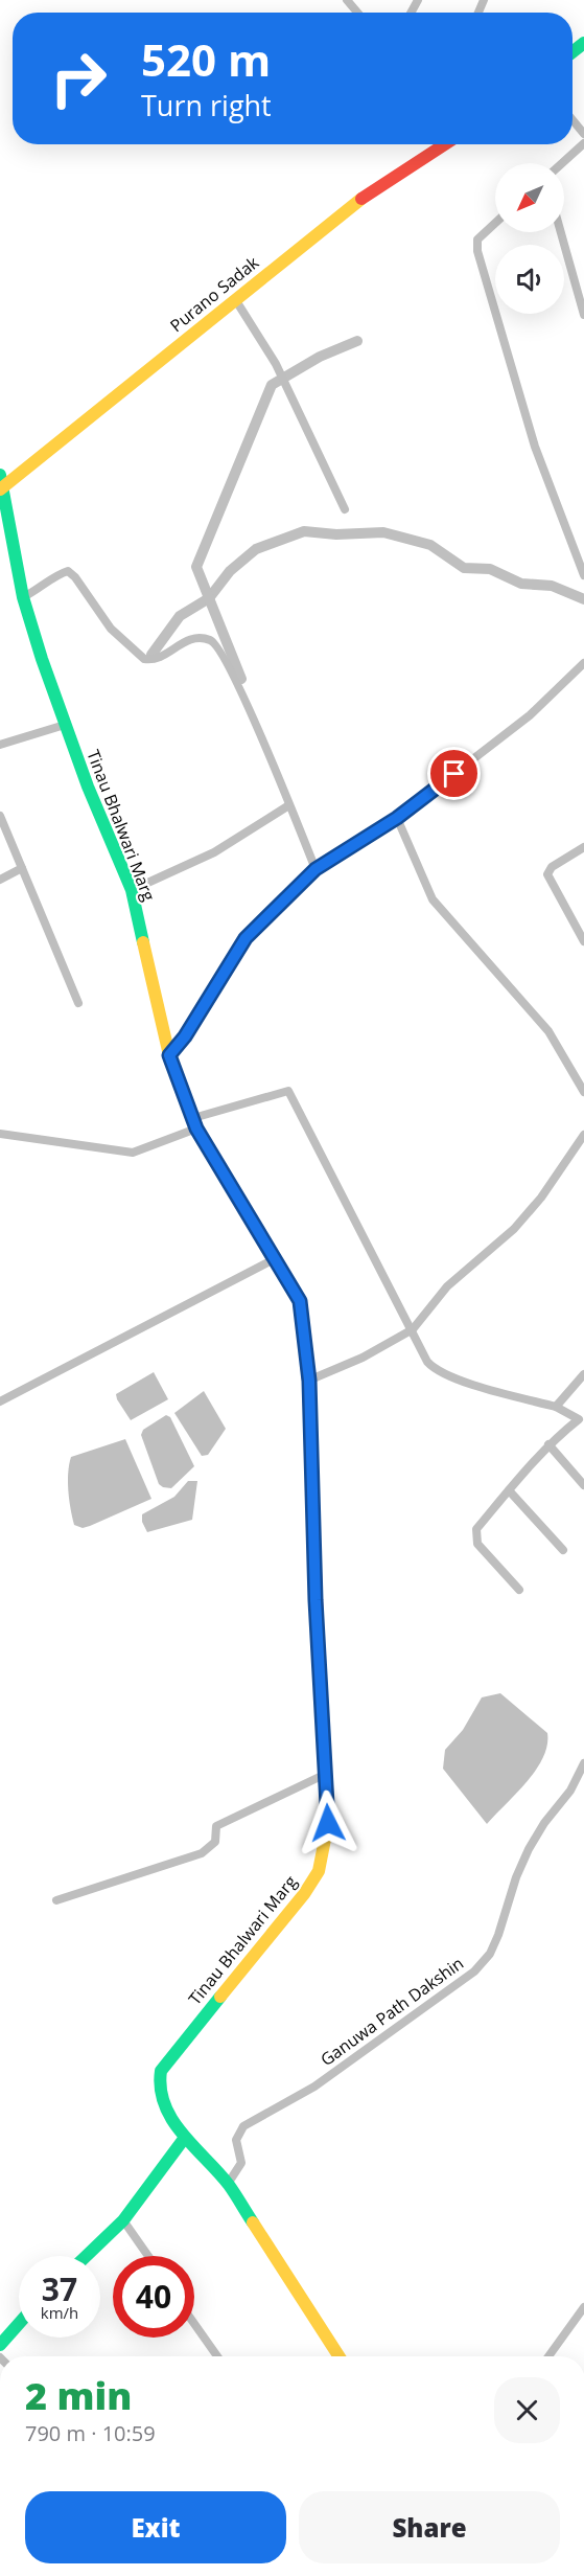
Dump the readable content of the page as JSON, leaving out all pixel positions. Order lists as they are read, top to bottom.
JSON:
{
  "streets": {
    "street": ["Purano Sadak", "Tinau Bhalwari Marg", "Ganuwa Path Dakshin"]
  },
  "crossings": [
    ["Purano Sadak", "Tinau Bhalwari Marg"],
    ["Tinau Bhalwari Marg", "Ganuwa Path Dakshin"]
  ],
  "north": "bottom left",
  "page": {
    "turn": ["520 m", "Turn right"],
    "speed": "37 km/h",
    "limit": "40",
    "heading": ["2 min", "790 m · 10:59"],
    "buttons": ["Exit", "Share"]
  }
}
